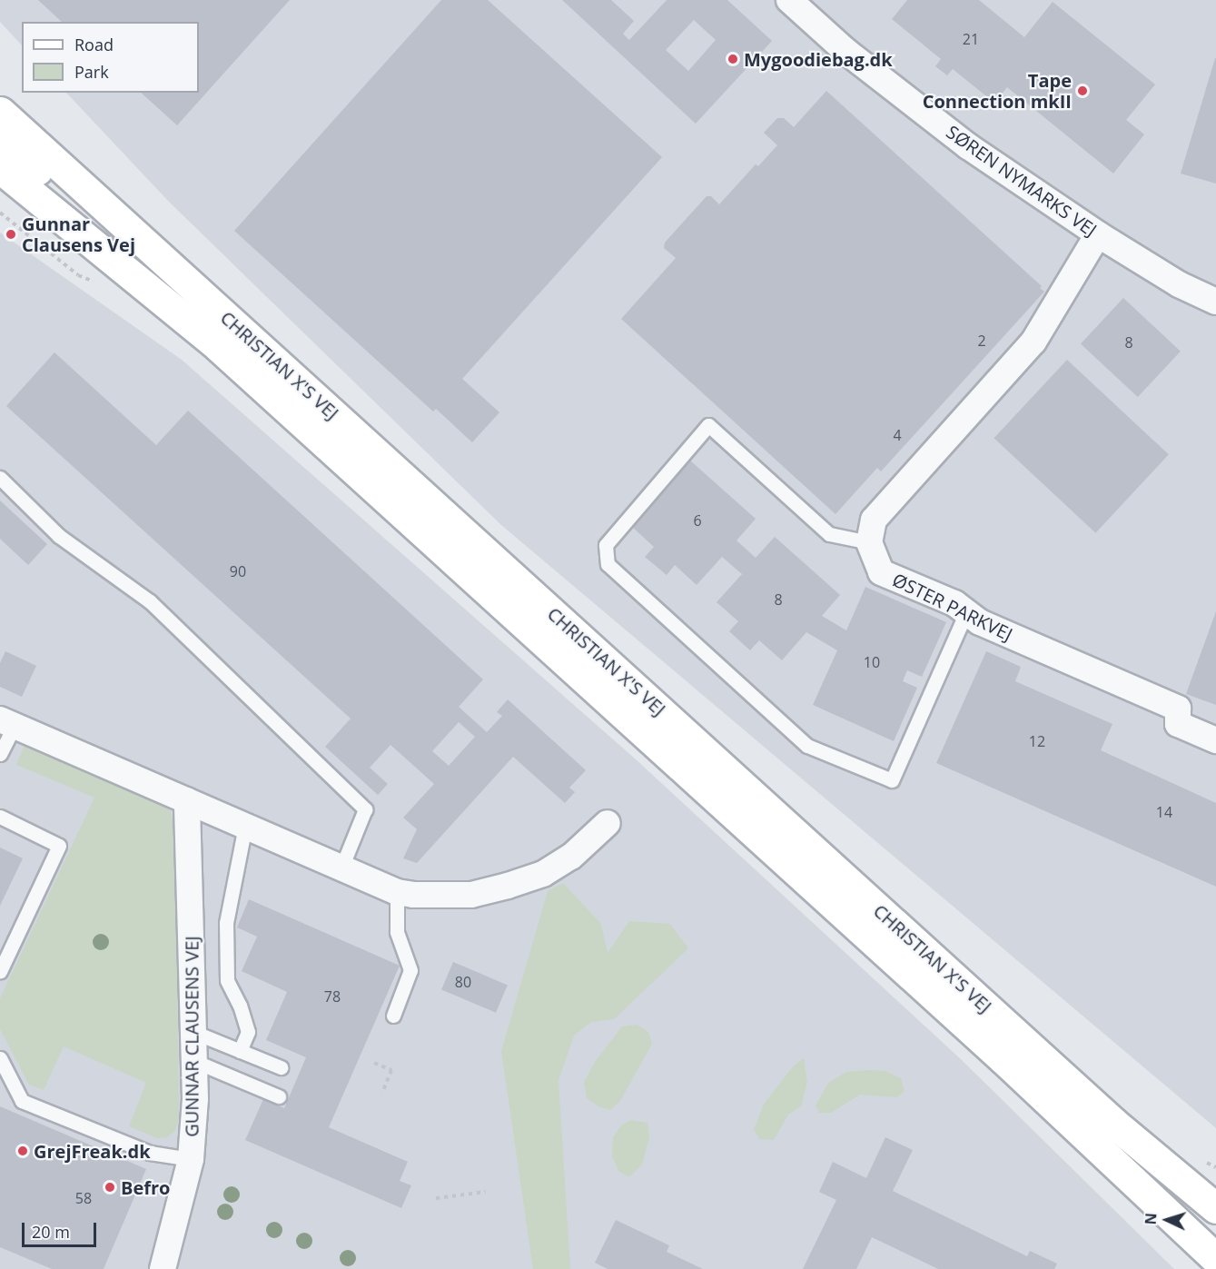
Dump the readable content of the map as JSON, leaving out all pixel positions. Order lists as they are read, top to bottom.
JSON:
{
  "streets": {
    "main road": ["CHRISTIAN X'S VEJ"],
    "street": ["SØREN NYMARKS VEJ", "ØSTER PARKVEJ", "GUNNAR CLAUSENS VEJ"]
  },
  "places": [
    "Mygoodiebag.dk",
    "Tape Connection mkII",
    "Gunnar Clausens Vej",
    "GrejFreak.dk",
    "Befro"
  ],
  "house_numbers": [
    "21",
    "2",
    "8",
    "4",
    "6",
    "90",
    "8",
    "10",
    "12",
    "14",
    "80",
    "78",
    "58"
  ],
  "legend": ["Road", "Park"],
  "scale_bar": "20 m",
  "north": "left"
}
